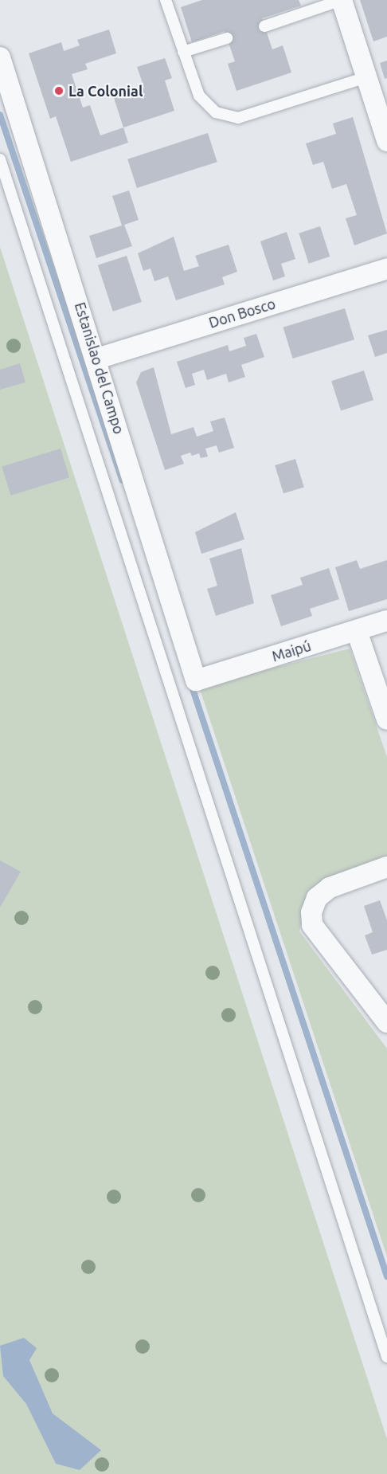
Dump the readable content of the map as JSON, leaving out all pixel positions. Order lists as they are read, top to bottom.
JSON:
{
  "streets": {
    "street": ["Don Bosco", "Estanislao del Campo", "Maipú"]
  },
  "crossings": [
    ["Don Bosco", "Estanislao del Campo"],
    ["Estanislao del Campo", "Maipú"]
  ],
  "places": ["La Colonial"]
}
